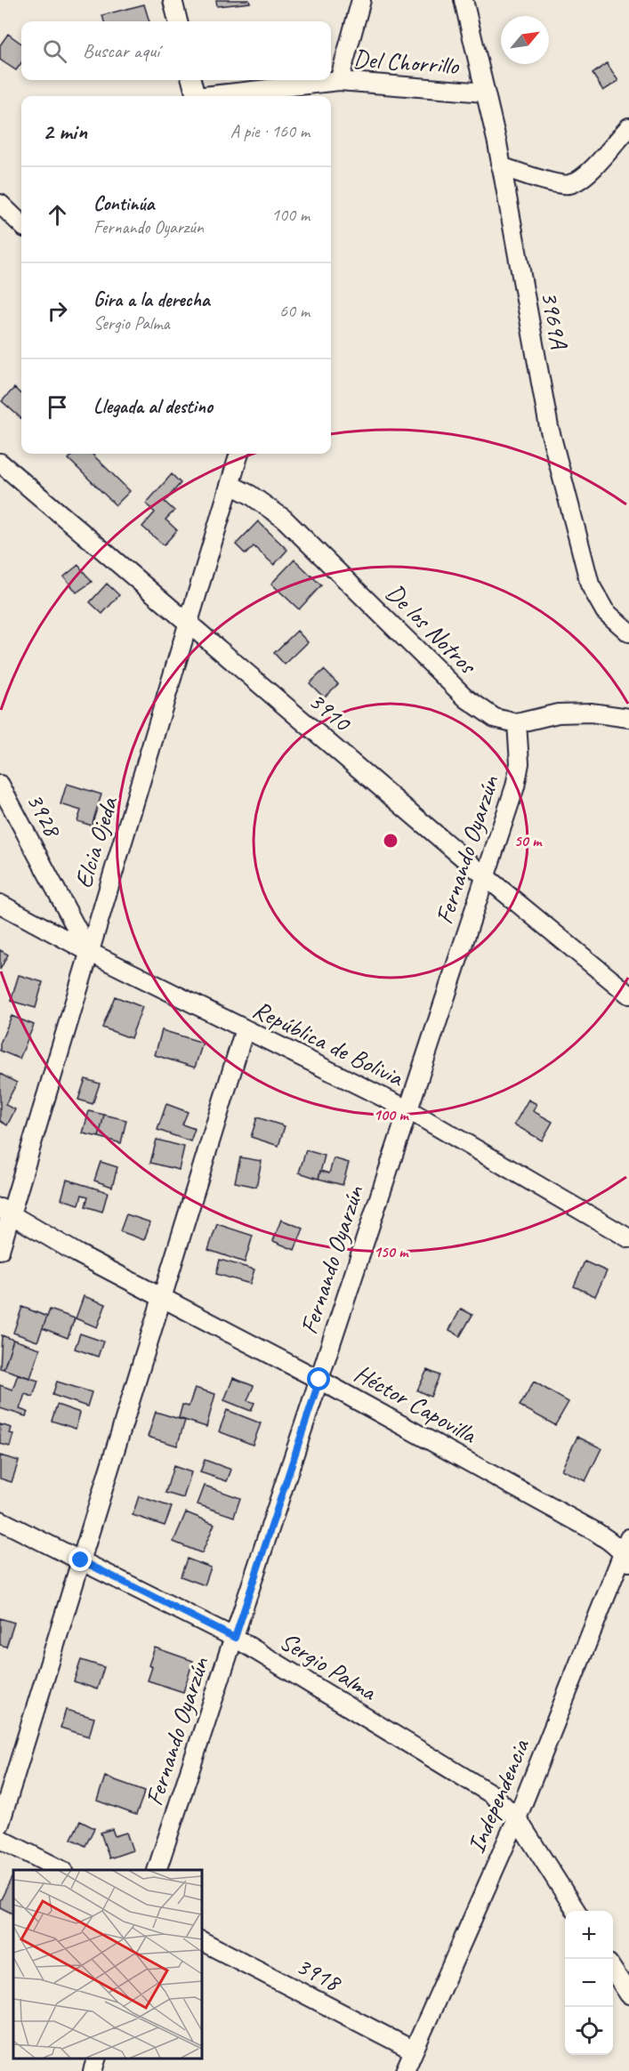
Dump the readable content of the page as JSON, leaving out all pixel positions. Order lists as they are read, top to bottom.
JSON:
{
  "streets": {
    "street": [
      "Del Chorrillo",
      "3969A",
      "De los Notros",
      "3910",
      "3928",
      "Elcia Ojeda",
      "Fernando Oyarzún",
      "República de Bolivia",
      "Héctor Capovilla",
      "Sergio Palma",
      "Independencia",
      "3918"
    ]
  },
  "crossings": [
    ["Del Chorrillo", "3969A"],
    ["De los Notros", "Elcia Ojeda"],
    ["De los Notros", "Fernando Oyarzún"],
    ["3910", "Elcia Ojeda"],
    ["3910", "Fernando Oyarzún"],
    ["3928", "Elcia Ojeda"],
    ["3928", "República de Bolivia"],
    ["Elcia Ojeda", "República de Bolivia"],
    ["Elcia Ojeda", "Héctor Capovilla"],
    ["Fernando Oyarzún", "República de Bolivia"],
    ["Fernando Oyarzún", "Héctor Capovilla"],
    ["Fernando Oyarzún", "Sergio Palma"],
    ["Héctor Capovilla", "Independencia"],
    ["Sergio Palma", "Independencia"],
    ["Independencia", "3918"]
  ],
  "north": "top right",
  "page": {
    "search": "Buscar aquí",
    "heading": ["2 min", "A pie · 160 m"],
    "list": [
      ["Continúa", "Fernando Oyarzún", "100 m"],
      ["Gira a la derecha", "Sergio Palma", "60 m"],
      "Llegada al destino"
    ],
    "map_buttons": ["+", "−"]
  },
  "rings": ["50 m", "100 m", "150 m"]
}
